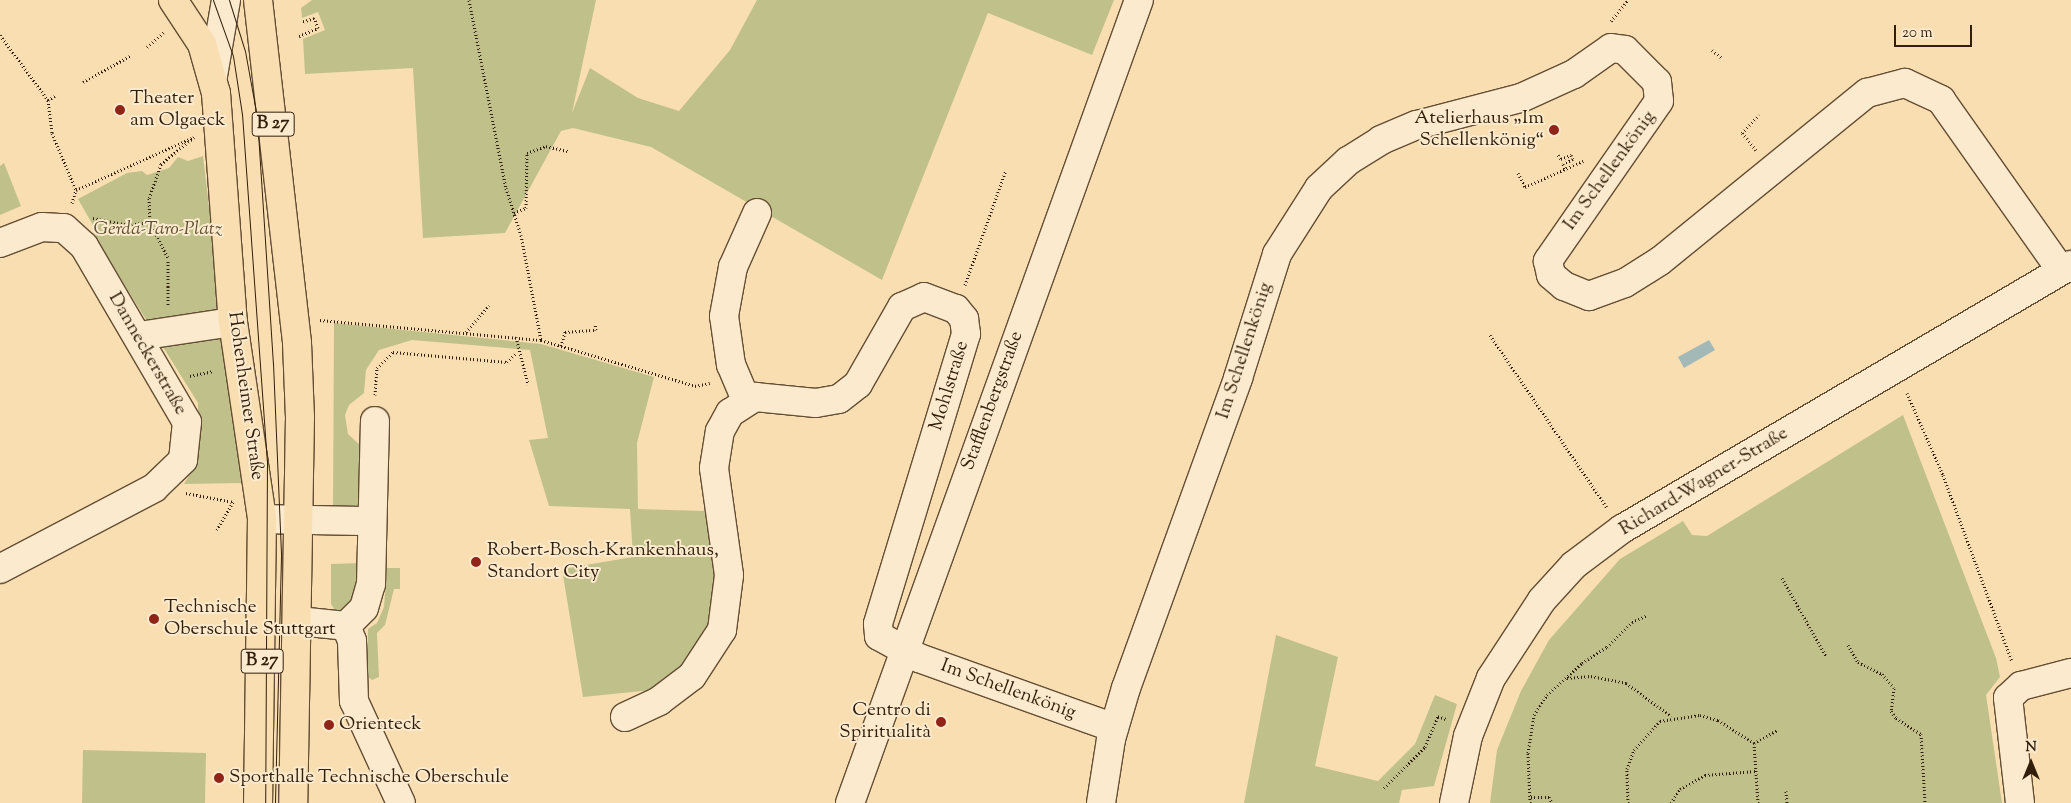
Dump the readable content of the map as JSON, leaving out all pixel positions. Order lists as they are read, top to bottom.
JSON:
{
  "streets": {
    "main road": ["B 27", "Hohenheimer Straße"],
    "street": [
      "Im Schellenkönig",
      "Danneckerstraße",
      "Mohlstraße",
      "Stafflenbergstraße",
      "Richard-Wagner-Straße"
    ]
  },
  "crossings": [
    ["Im Schellenkönig", "Mohlstraße"],
    ["Im Schellenkönig", "Stafflenbergstraße"],
    ["Im Schellenkönig", "Richard-Wagner-Straße"],
    ["Mohlstraße", "Stafflenbergstraße"]
  ],
  "parks": ["Gerda-Taro-Platz"],
  "places": [
    "Theater am Olgaeck",
    "Atelierhaus „Im Schellenkönig“",
    "Robert-Bosch-Krankenhaus, Standort City",
    "Technische Oberschule Stuttgart",
    "Centro di Spiritualità",
    "Orienteck",
    "Sporthalle Technische Oberschule"
  ],
  "scale_bar": "20 m",
  "north": "top"
}
